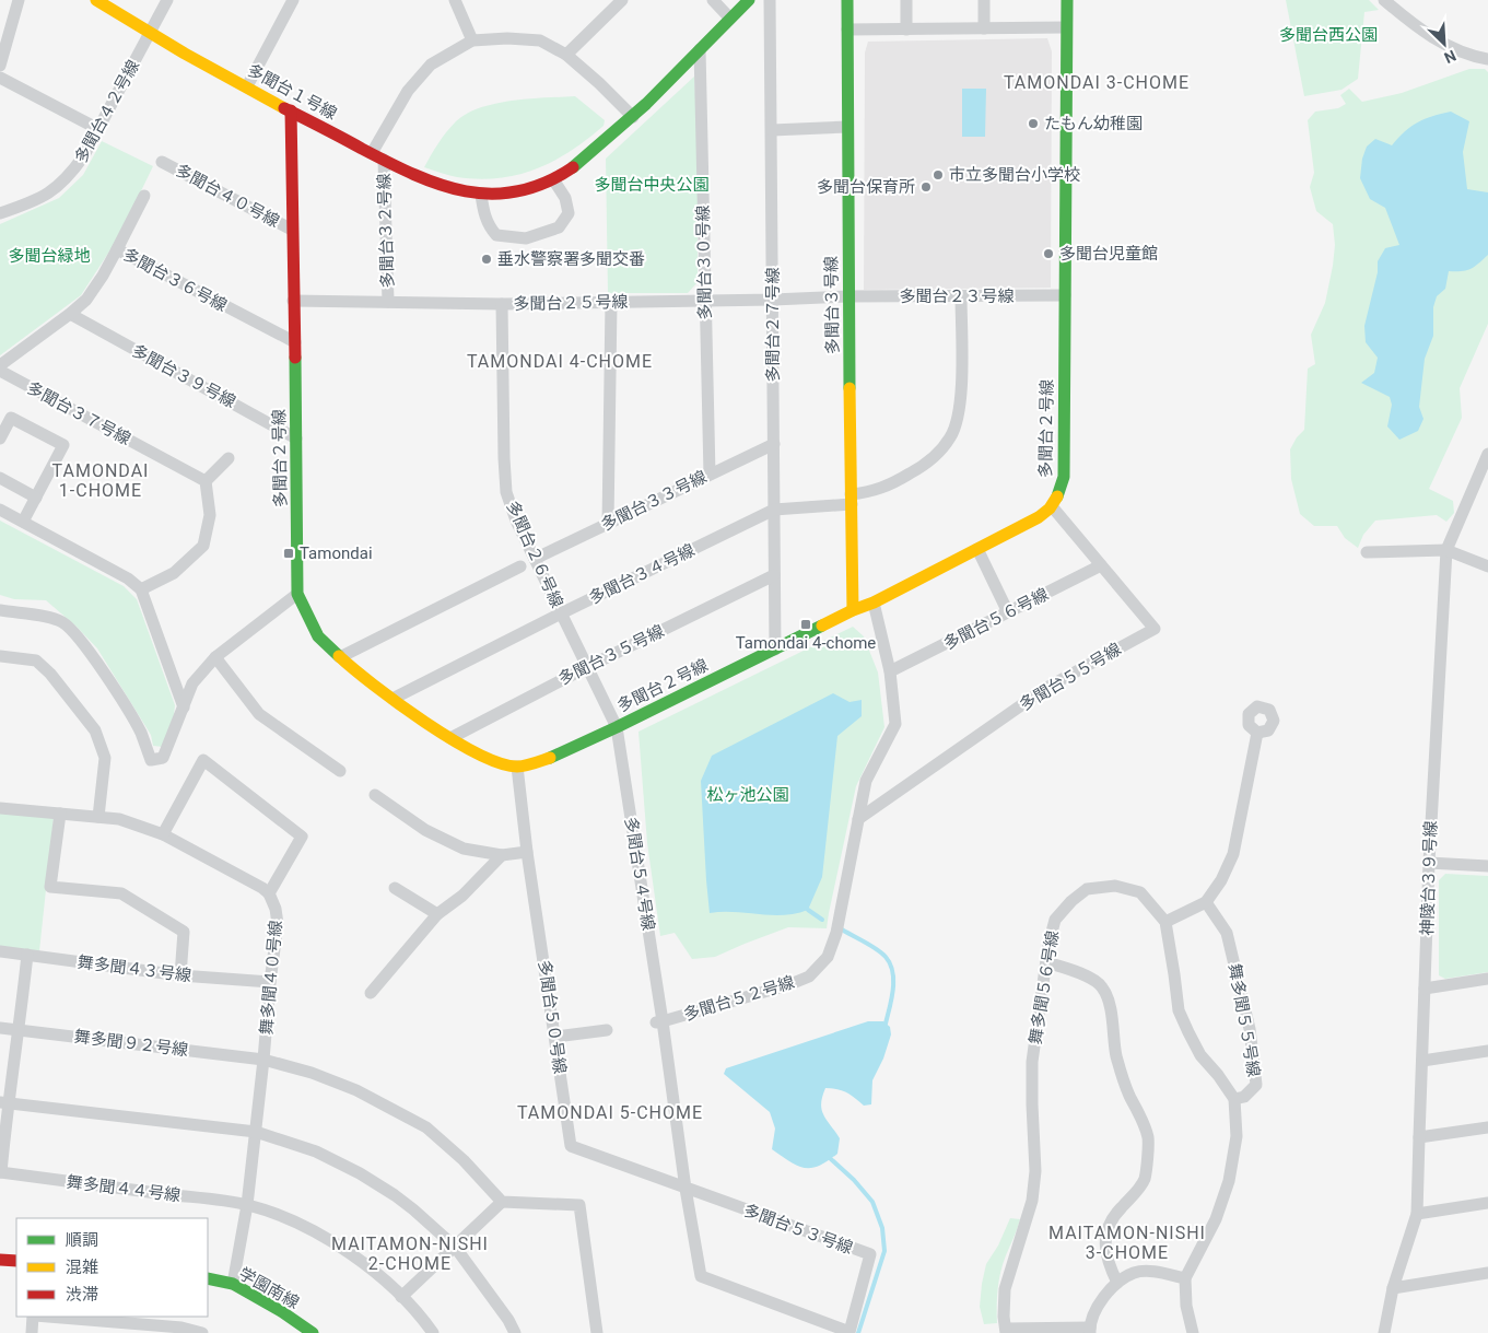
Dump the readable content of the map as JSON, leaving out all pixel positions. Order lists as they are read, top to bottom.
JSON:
{
  "streets": {
    "street": [
      "多聞台１号線",
      "多聞台４２号線",
      "多聞台４０号線",
      "多聞台３２号線",
      "多聞台３０号線",
      "多聞台３６号線",
      "多聞台２３号線",
      "多聞台２５号線",
      "多聞台３号線",
      "多聞台２７号線",
      "多聞台３９号線",
      "多聞台３７号線",
      "多聞台２号線",
      "多聞台３３号線",
      "多聞台２６号線",
      "多聞台３４号線",
      "多聞台５６号線",
      "多聞台３５号線",
      "多聞台５５号線",
      "多聞台５４号線",
      "神陵台３９号線",
      "舞多聞４３号線",
      "舞多聞４０号線",
      "舞多聞５６号線",
      "多聞台５２号線",
      "多聞台５０号線",
      "舞多聞５５号線",
      "舞多聞９２号線",
      "舞多聞４４号線",
      "多聞台５３号線",
      "学園南線"
    ]
  },
  "crossings": [
    ["多聞台１号線", "多聞台４２号線"],
    ["多聞台１号線", "多聞台３２号線"],
    ["多聞台１号線", "多聞台３０号線"],
    ["多聞台１号線", "多聞台２号線"],
    ["多聞台４０号線", "多聞台２号線"],
    ["多聞台３２号線", "多聞台２５号線"],
    ["多聞台３０号線", "多聞台２５号線"],
    ["多聞台３０号線", "多聞台３３号線"],
    ["多聞台３６号線", "多聞台３９号線"],
    ["多聞台３６号線", "多聞台２号線"],
    ["多聞台２３号線", "多聞台２５号線"],
    ["多聞台２３号線", "多聞台３号線"],
    ["多聞台２３号線", "多聞台２号線"],
    ["多聞台２５号線", "多聞台３号線"],
    ["多聞台２５号線", "多聞台２７号線"],
    ["多聞台２５号線", "多聞台２号線"],
    ["多聞台２５号線", "多聞台２６号線"],
    ["多聞台３号線", "多聞台２号線"],
    ["多聞台２７号線", "多聞台２号線"],
    ["多聞台２７号線", "多聞台３３号線"],
    ["多聞台２７号線", "多聞台３４号線"],
    ["多聞台２７号線", "多聞台３５号線"],
    ["多聞台３９号線", "多聞台２号線"],
    ["多聞台２号線", "多聞台２６号線"],
    ["多聞台２号線", "多聞台３４号線"],
    ["多聞台２号線", "多聞台３５号線"],
    ["多聞台２号線", "多聞台５５号線"],
    ["多聞台２号線", "多聞台５４号線"],
    ["多聞台２号線", "多聞台５２号線"],
    ["多聞台２号線", "多聞台５０号線"],
    ["多聞台３３号線", "多聞台２６号線"],
    ["多聞台２６号線", "多聞台３４号線"],
    ["多聞台２６号線", "多聞台３５号線"],
    ["多聞台２６号線", "多聞台５４号線"],
    ["多聞台５６号線", "多聞台５５号線"],
    ["多聞台５６号線", "多聞台５２号線"],
    ["多聞台５５号線", "多聞台５２号線"],
    ["多聞台５４号線", "多聞台５２号線"],
    ["舞多聞４３号線", "舞多聞４０号線"],
    ["舞多聞４０号線", "舞多聞９２号線"],
    ["舞多聞４０号線", "舞多聞４４号線"],
    ["舞多聞４０号線", "学園南線"],
    ["多聞台５２号線", "多聞台５０号線"],
    ["多聞台５２号線", "多聞台５３号線"],
    ["多聞台５０号線", "多聞台５３号線"]
  ],
  "districts": [
    "TAMONDAI 3-CHOME",
    "TAMONDAI 4-CHOME",
    "TAMONDAI 1-CHOME",
    "TAMONDAI 5-CHOME",
    "MAITAMON-NISHI 3-CHOME",
    "MAITAMON-NISHI 2-CHOME"
  ],
  "parks": [
    "多聞台西公園",
    "多聞台中央公園",
    "多聞台緑地",
    "松ヶ池公園"
  ],
  "places": {
    "other": [
      "たもん幼稚園",
      "市立多聞台小学校",
      "多聞台保育所",
      "多聞台児童館",
      "垂水警察署多聞交番"
    ],
    "transit": ["Tamondai", "Tamondai 4-chome"]
  },
  "legend": ["順調", "混雑", "渋滞"],
  "north": "bottom right"
}
